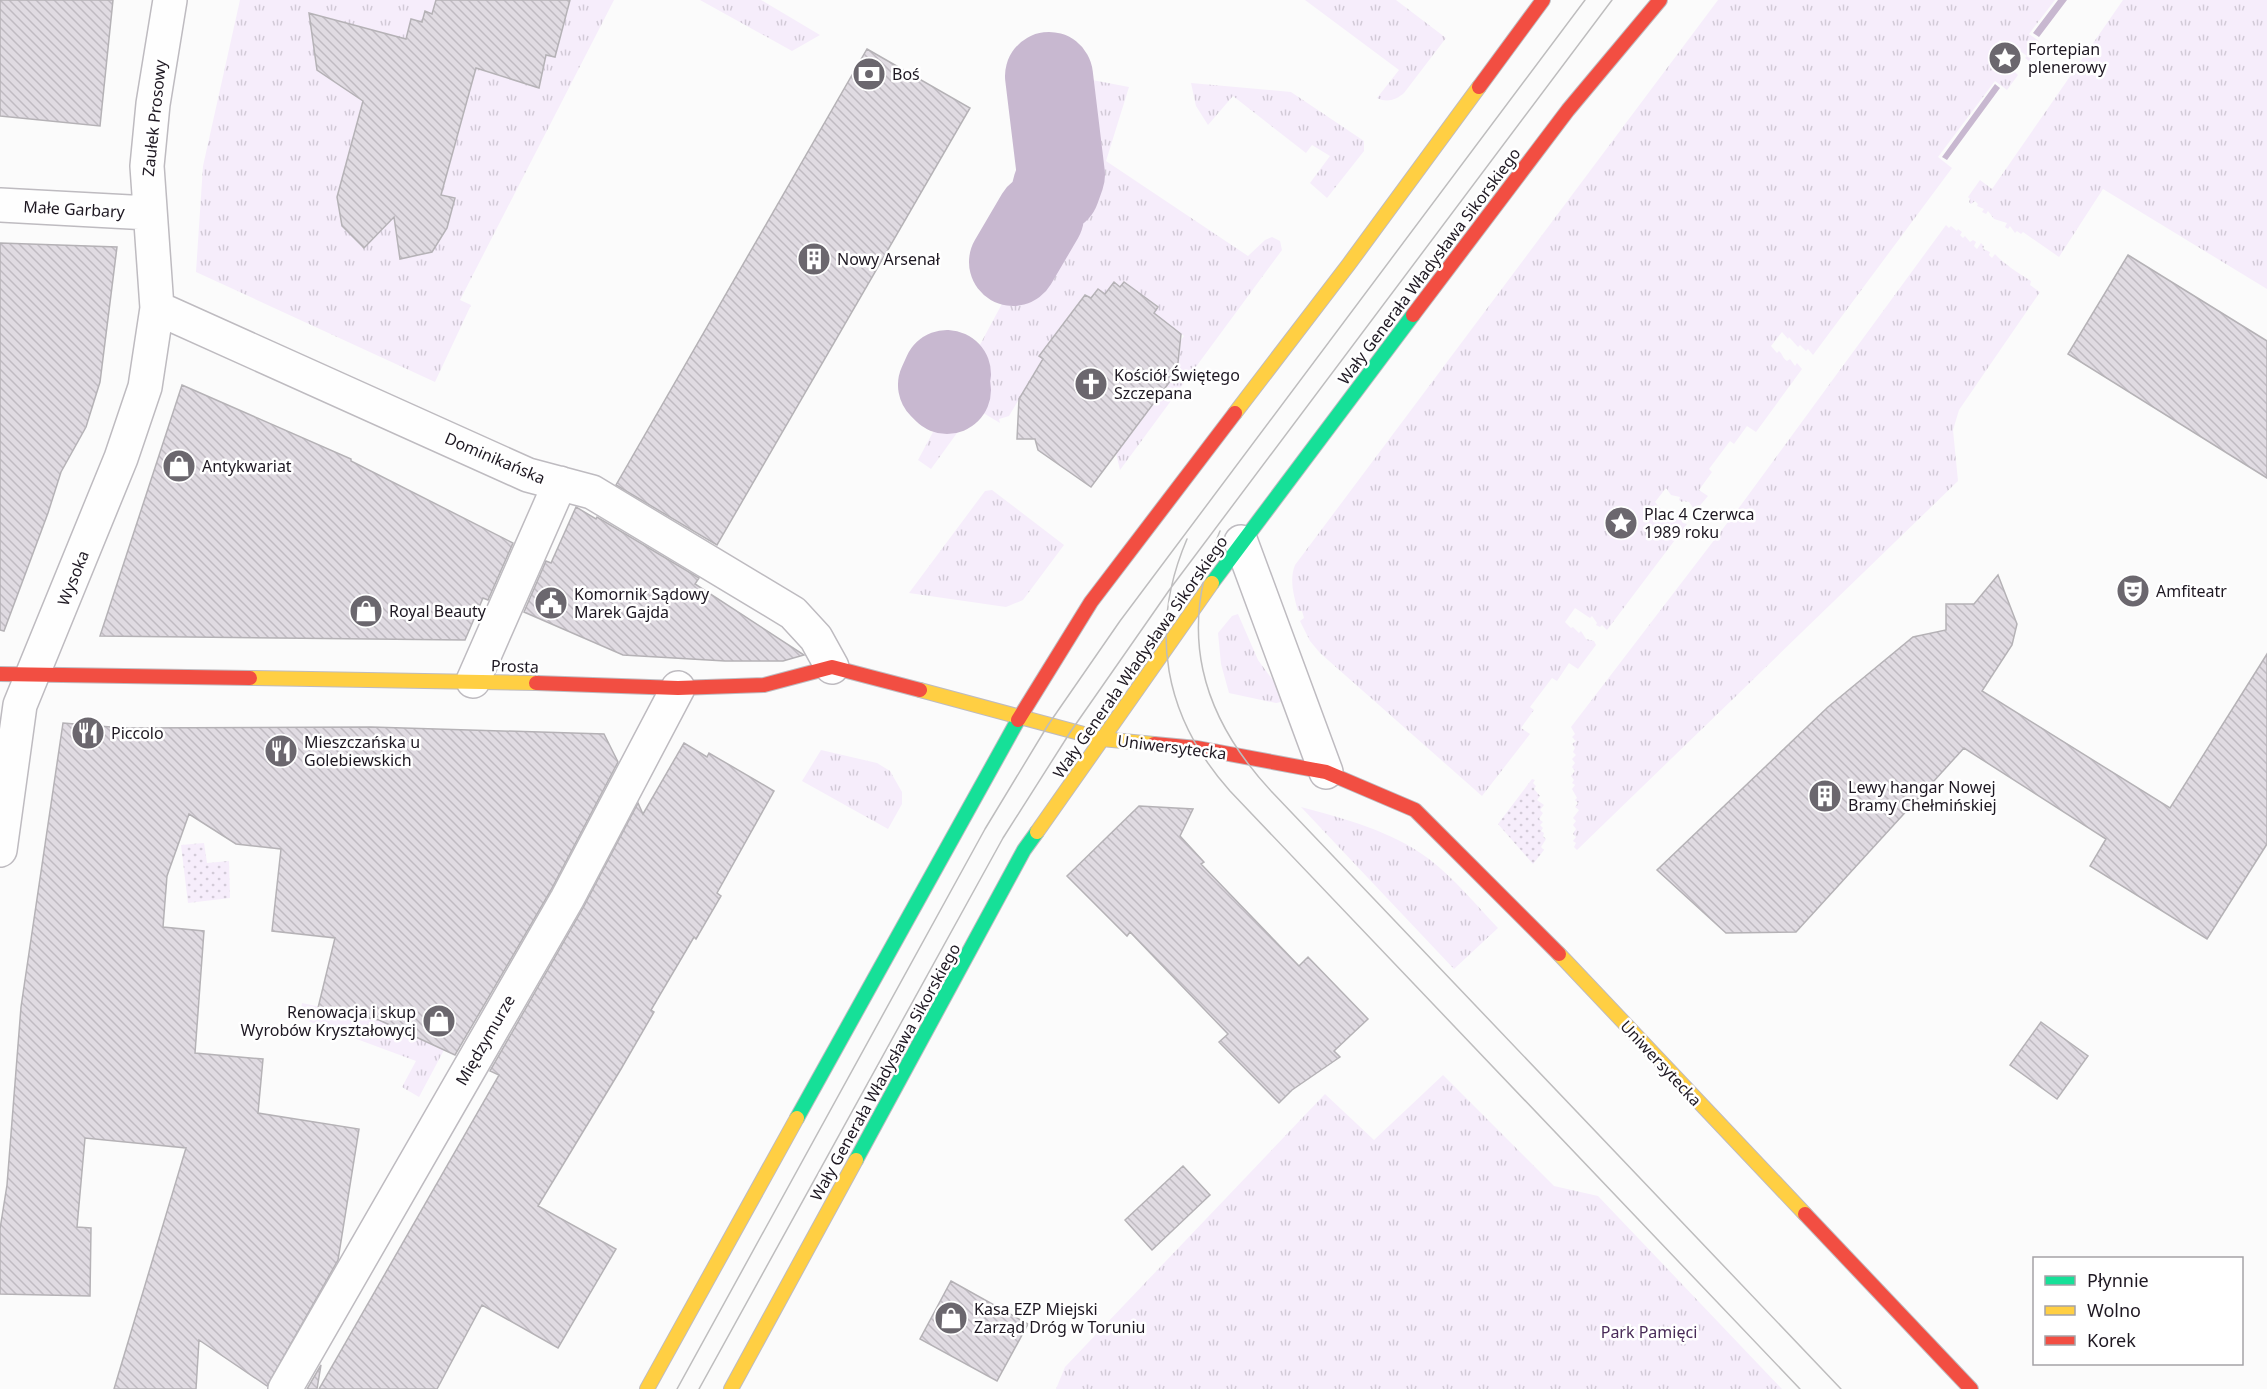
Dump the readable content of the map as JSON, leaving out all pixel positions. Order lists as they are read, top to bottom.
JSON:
{
  "streets": {
    "street": [
      "Zaułek Prosowy",
      "Małe Garbary",
      "Wały Generała Władysława Sikorskiego",
      "Dominikańska",
      "Wysoka",
      "Prosta",
      "Uniwersytecka",
      "Międzymurze"
    ]
  },
  "crossings": [
    ["Zaułek Prosowy", "Małe Garbary"],
    ["Zaułek Prosowy", "Dominikańska"],
    ["Zaułek Prosowy", "Wysoka"],
    ["Wały Generała Władysława Sikorskiego", "Uniwersytecka"],
    ["Dominikańska", "Wysoka"],
    ["Dominikańska", "Prosta"],
    ["Wysoka", "Prosta"],
    ["Prosta", "Międzymurze"]
  ],
  "parks": ["Park Pamięci"],
  "places": {
    "place": ["Fortepian plenerowy", "Plac 4 Czerwca 1989 roku"],
    "bank": ["Boś"],
    "building": ["Nowy Arsenał", "Lewy hangar Nowej Bramy Chełmińskiej"],
    "church": ["Kościół Świętego Szczepana"],
    "shop": [
      "Antykwariat",
      "Royal Beauty",
      "Renowacja i skup Wyrobów Kryształowycj",
      "Kasa EZP Miejski Zarząd Dróg w Toruniu"
    ],
    "theatre": ["Amfiteatr"],
    "public building": ["Komornik Sądowy Marek Gajda"],
    "restaurant": ["Piccolo", "Mieszczańska u Golebiewskich"]
  },
  "legend": ["Płynnie", "Wolno", "Korek"]
}
